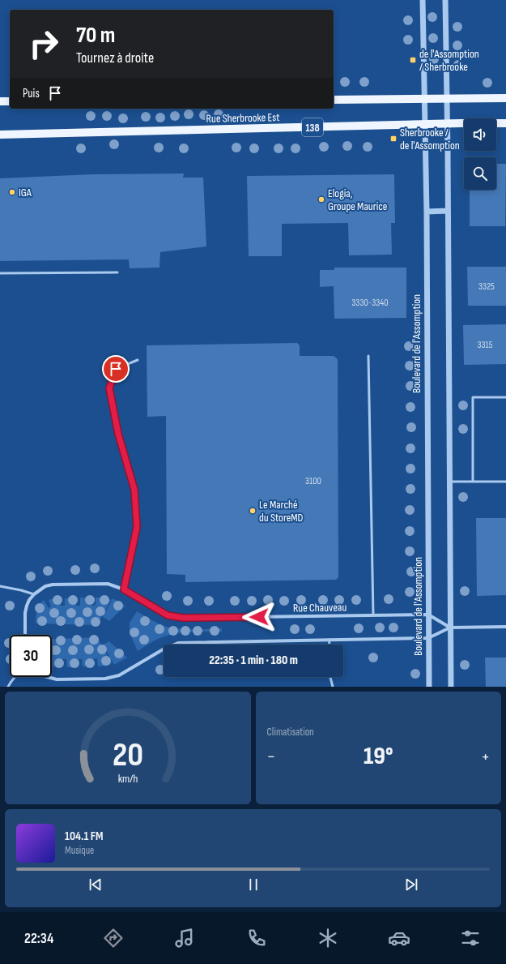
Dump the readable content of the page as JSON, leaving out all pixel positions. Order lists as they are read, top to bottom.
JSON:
{
  "streets": {
    "main road": ["Rue Sherbrooke Est", "138"],
    "street": ["Boulevard de l'Assomption", "Rue Chauveau"]
  },
  "crossings": [
    ["Rue Sherbrooke Est", "Boulevard de l'Assomption"],
    ["Boulevard de l'Assomption", "Rue Chauveau"]
  ],
  "places": {
    "transit": ["de l'Assomption / Sherbrooke", "Sherbrooke / de l'Assomption"],
    "other": ["IGA", "Elogia, Groupe Maurice", "Le Marché du StoreMD"]
  },
  "house_numbers": [
    "3325",
    "3330-3340",
    "3315",
    "3100"
  ],
  "page": {
    "turn": ["70 m", "Tournez à droite"],
    "then": "Puis",
    "limit": "30",
    "trip": "22:35 · 1 min · 180 m",
    "tile": "Climatisation",
    "heat": ["−", "19°", "+"],
    "song": ["104.1 FM", "Musique"],
    "tabs": "22:34",
    "gauge": ["20", "km/h"]
  }
}
